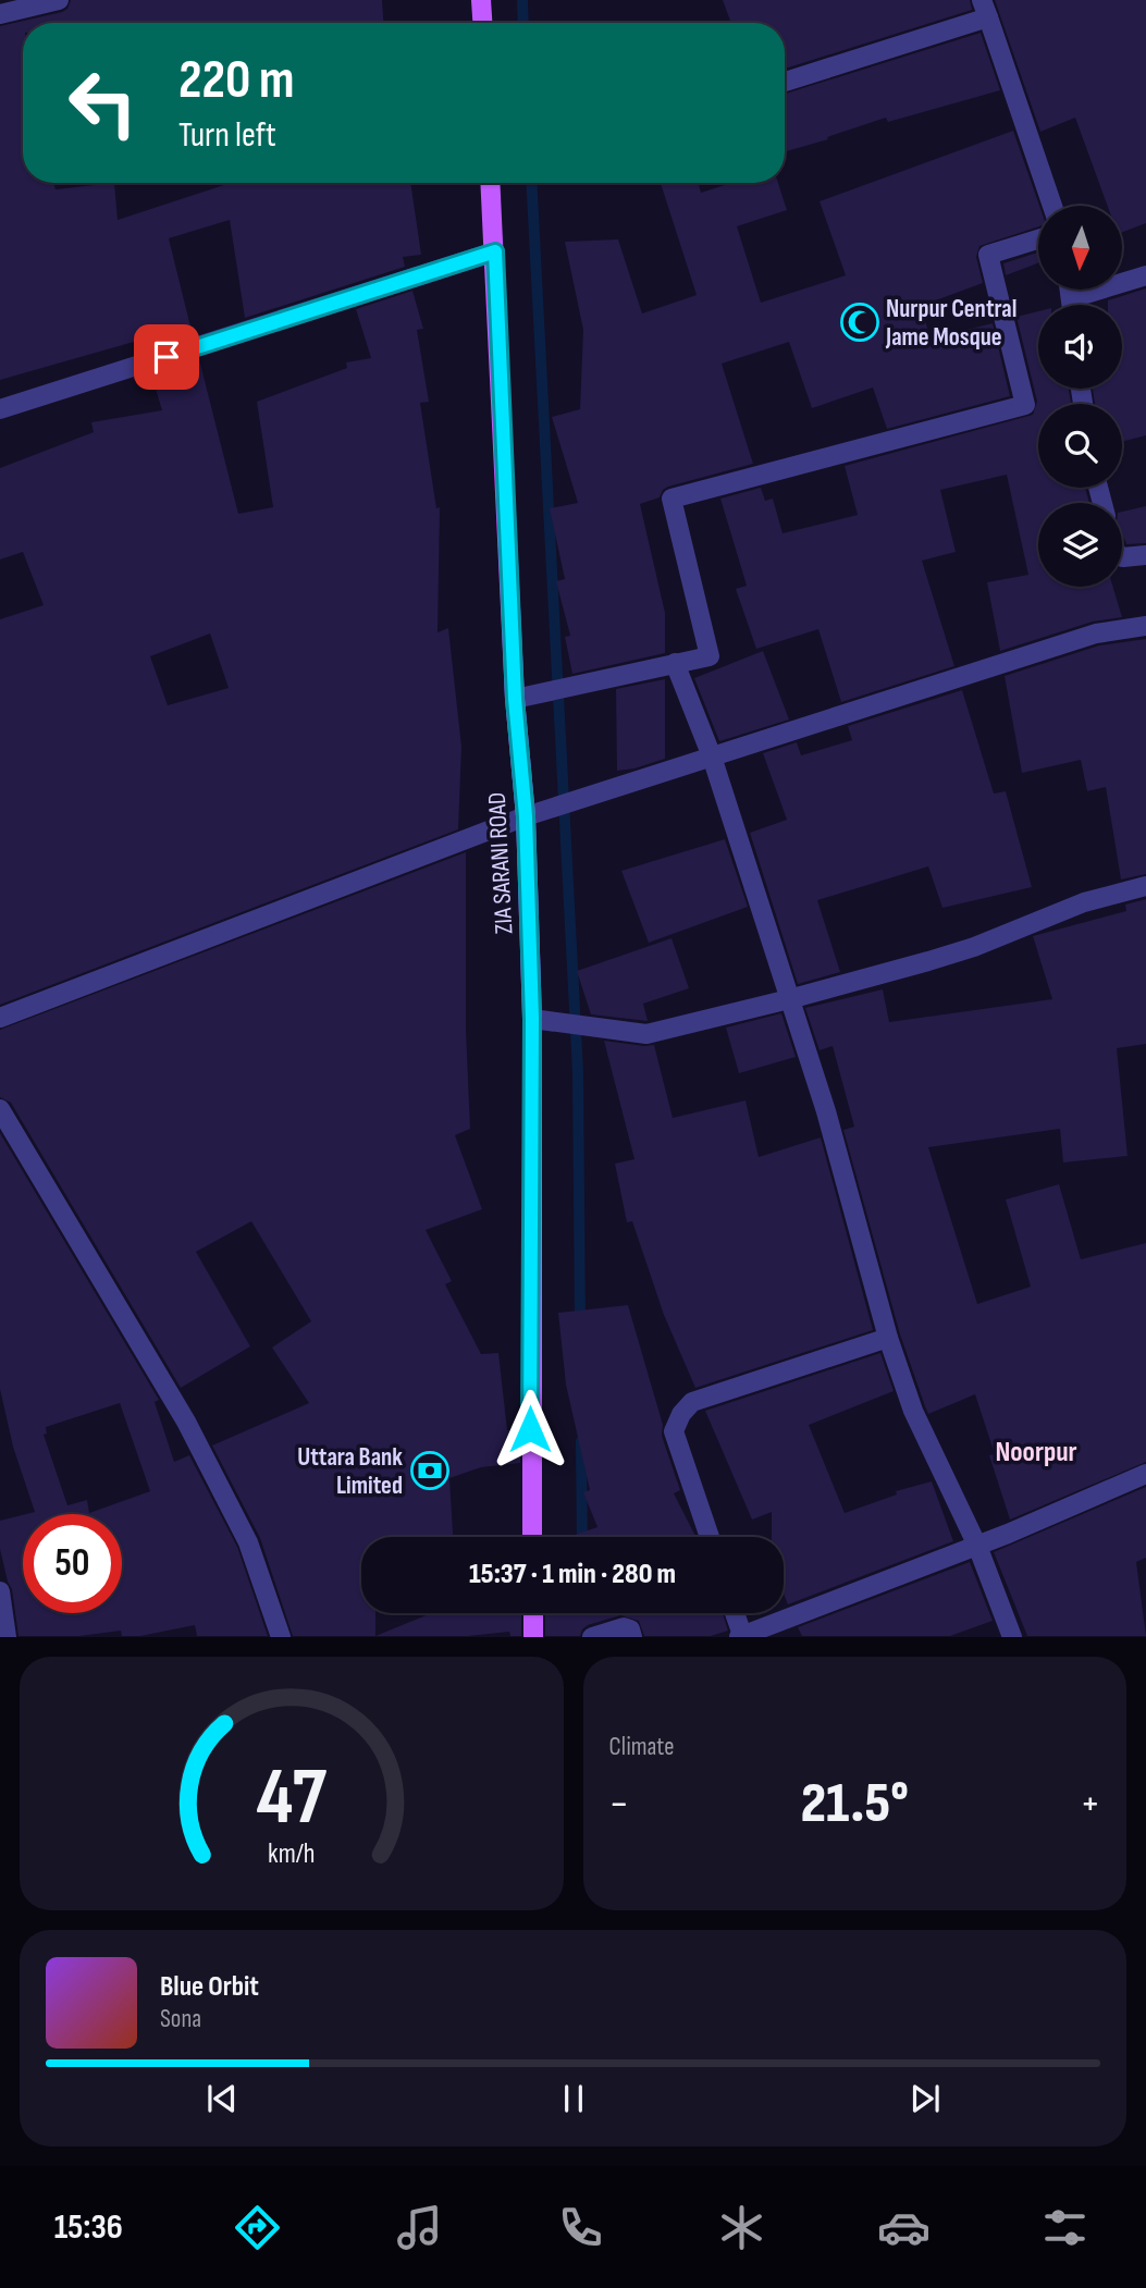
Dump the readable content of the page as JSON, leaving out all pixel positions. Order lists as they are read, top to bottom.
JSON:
{
  "streets": {
    "main road": ["ZIA SARANI ROAD"]
  },
  "districts": ["Noorpur"],
  "places": {
    "mosque": ["Nurpur Central Jame Mosque"],
    "bank": ["Uttara Bank Limited"]
  },
  "north": "bottom",
  "page": {
    "turn": ["220 m", "Turn left"],
    "limit": "50",
    "trip": "15:37 · 1 min · 280 m",
    "tile": "Climate",
    "heat": ["−", "21.5°", "+"],
    "song": ["Blue Orbit", "Sona"],
    "tabs": "15:36",
    "gauge": ["47", "km/h"]
  }
}
